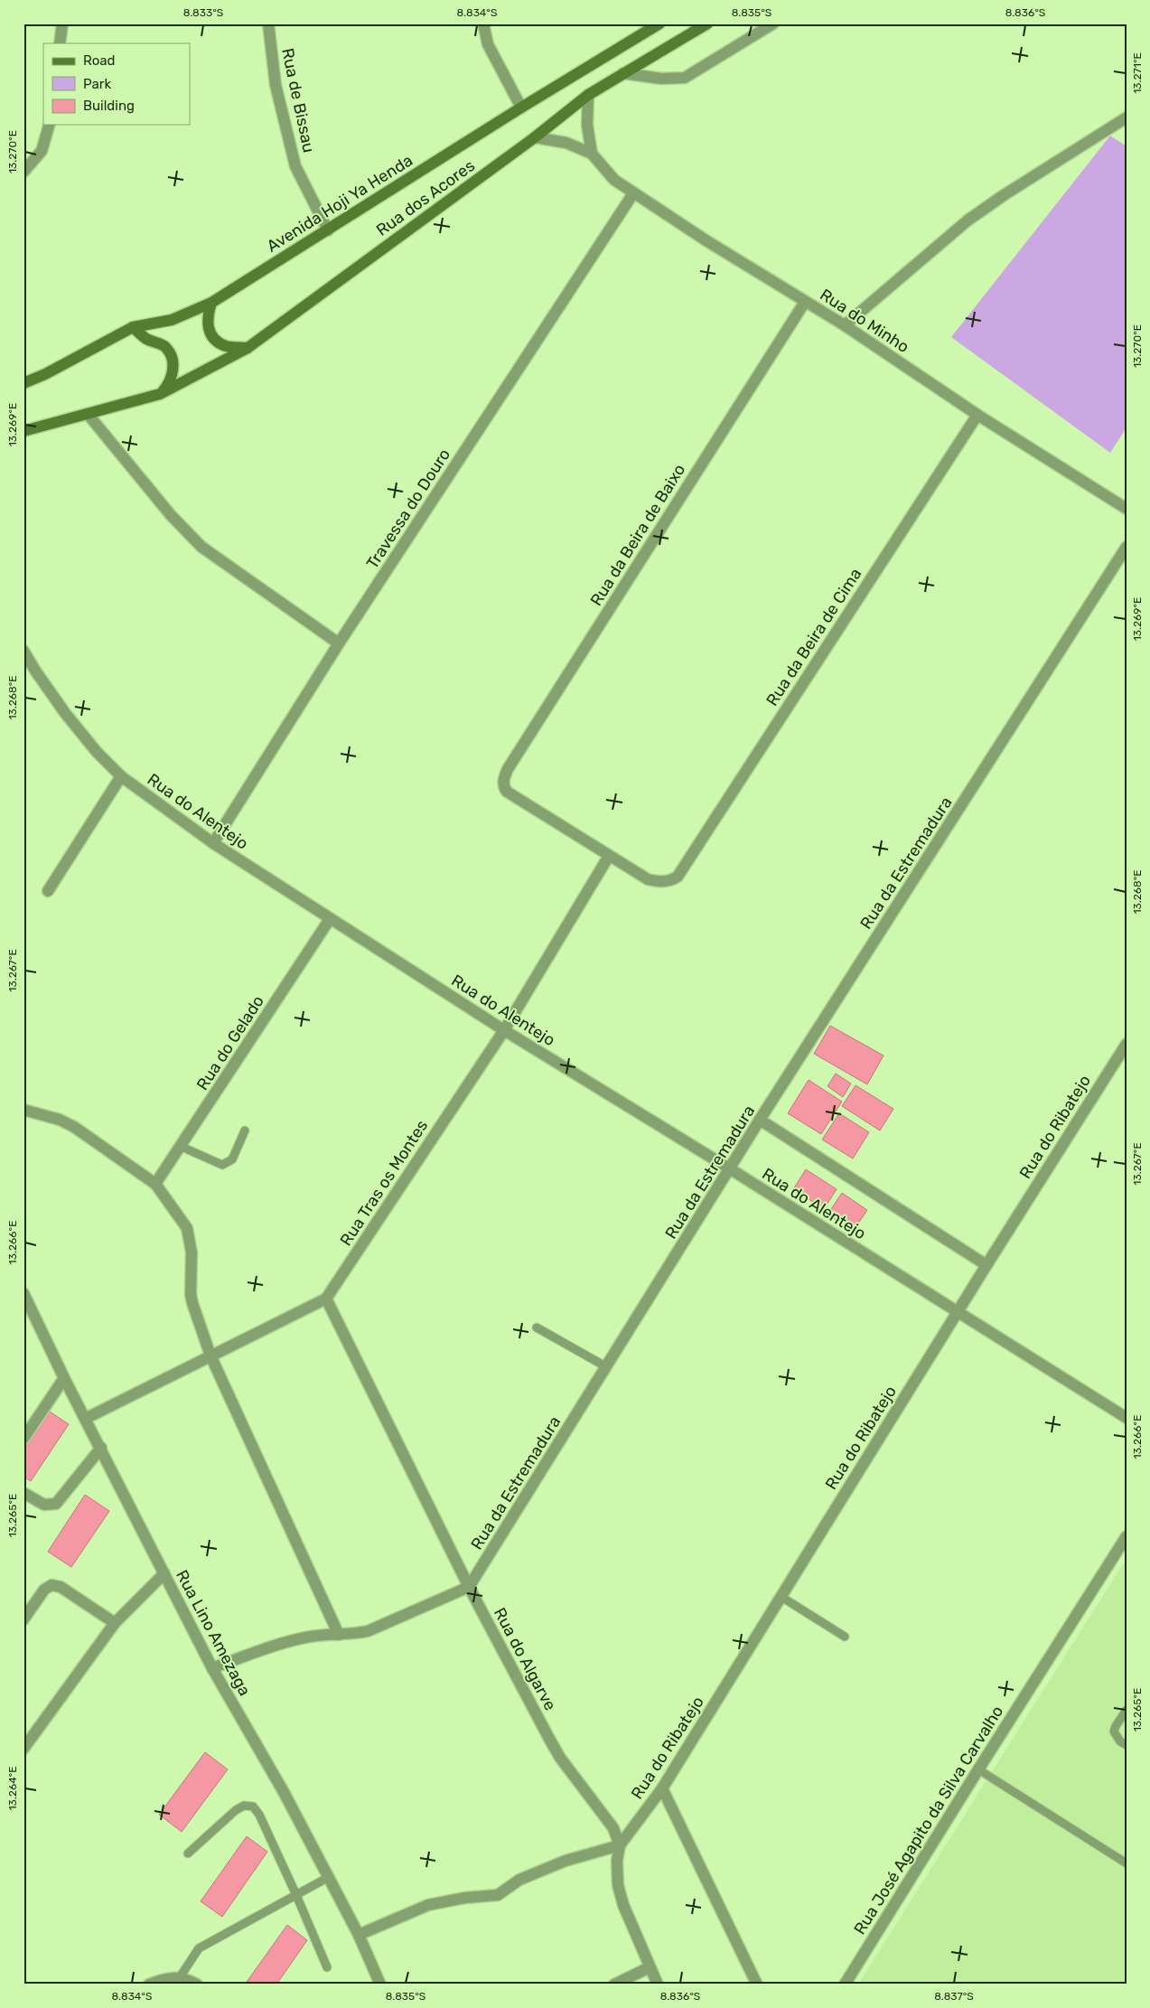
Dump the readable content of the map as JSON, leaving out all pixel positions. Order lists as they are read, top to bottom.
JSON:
{
  "streets": {
    "main road": ["Rua dos Acores", "Avenida Hoji Ya Henda"],
    "street": [
      "Rua de Bissau",
      "Rua do Minho",
      "Travessa do Douro",
      "Rua da Beira de Baixo",
      "Rua da Beira de Cima",
      "Rua do Alentejo",
      "Rua da Estremadura",
      "Rua do Gelado",
      "Rua do Ribatejo",
      "Rua Tras os Montes",
      "Rua Lino Amezaga",
      "Rua do Algarve",
      "Rua José Agapito da Silva Carvalho"
    ]
  },
  "crossings": [
    ["Rua de Bissau", "Avenida Hoji Ya Henda"],
    ["Rua dos Acores", "Rua do Minho"],
    ["Rua do Minho", "Travessa do Douro"],
    ["Rua do Minho", "Rua da Beira de Baixo"],
    ["Rua do Minho", "Rua da Beira de Cima"],
    ["Travessa do Douro", "Rua do Alentejo"],
    ["Rua da Beira de Baixo", "Rua da Beira de Cima"],
    ["Rua da Beira de Baixo", "Rua Tras os Montes"],
    ["Rua da Beira de Cima", "Rua Tras os Montes"],
    ["Rua do Alentejo", "Rua da Estremadura"],
    ["Rua do Alentejo", "Rua do Gelado"],
    ["Rua do Alentejo", "Rua do Ribatejo"],
    ["Rua do Alentejo", "Rua Tras os Montes"],
    ["Rua da Estremadura", "Rua do Algarve"],
    ["Rua do Ribatejo", "Rua do Algarve"],
    ["Rua Tras os Montes", "Rua do Algarve"]
  ],
  "legend": ["Road", "Park", "Building"],
  "coordinates": [
    "8.833°S",
    "8.834°S",
    "8.835°S",
    "8.836°S",
    "13.271°E",
    "13.270°E",
    "13.269°E",
    "13.268°E",
    "13.267°E",
    "13.266°E",
    "13.265°E",
    "13.264°E",
    "8.837°S"
  ]
}
